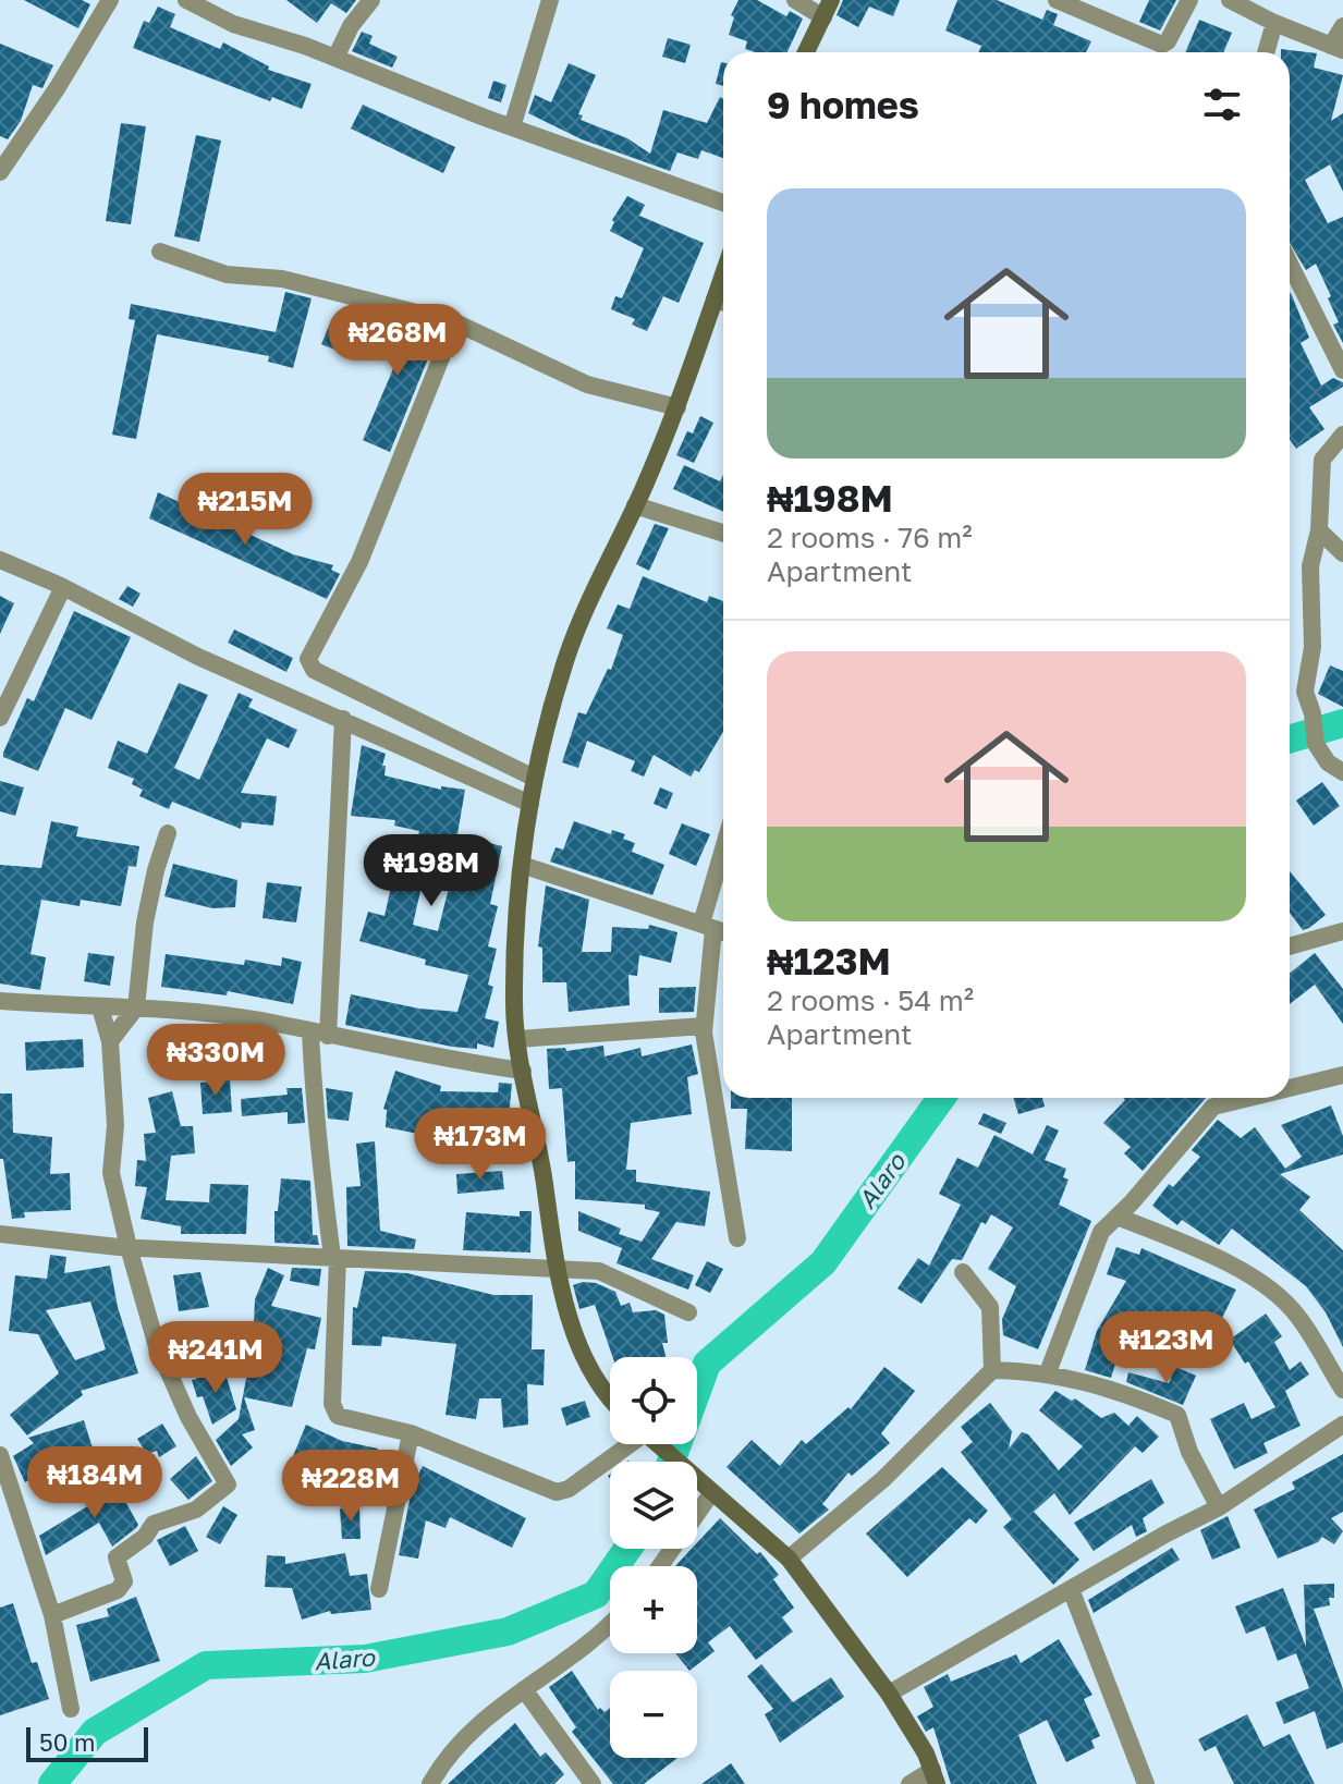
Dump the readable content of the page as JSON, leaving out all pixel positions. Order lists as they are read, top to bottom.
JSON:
{
  "water": ["Alaro"],
  "scale_bar": "50 m",
  "page": {
    "heading": "9 homes",
    "list": [
      {
        "name": "₦198M",
        "note": "2 rooms · 76 m² · Apartment"
      },
      {
        "name": "₦123M",
        "note": "2 rooms · 54 m² · Apartment"
      }
    ],
    "price": [
      "₦268M",
      "₦215M",
      "₦198M",
      "₦330M",
      "₦173M",
      "₦123M",
      "₦241M",
      "₦184M",
      "₦228M"
    ],
    "map_buttons": ["+", "−"],
    "scale": "50 m"
  }
}
